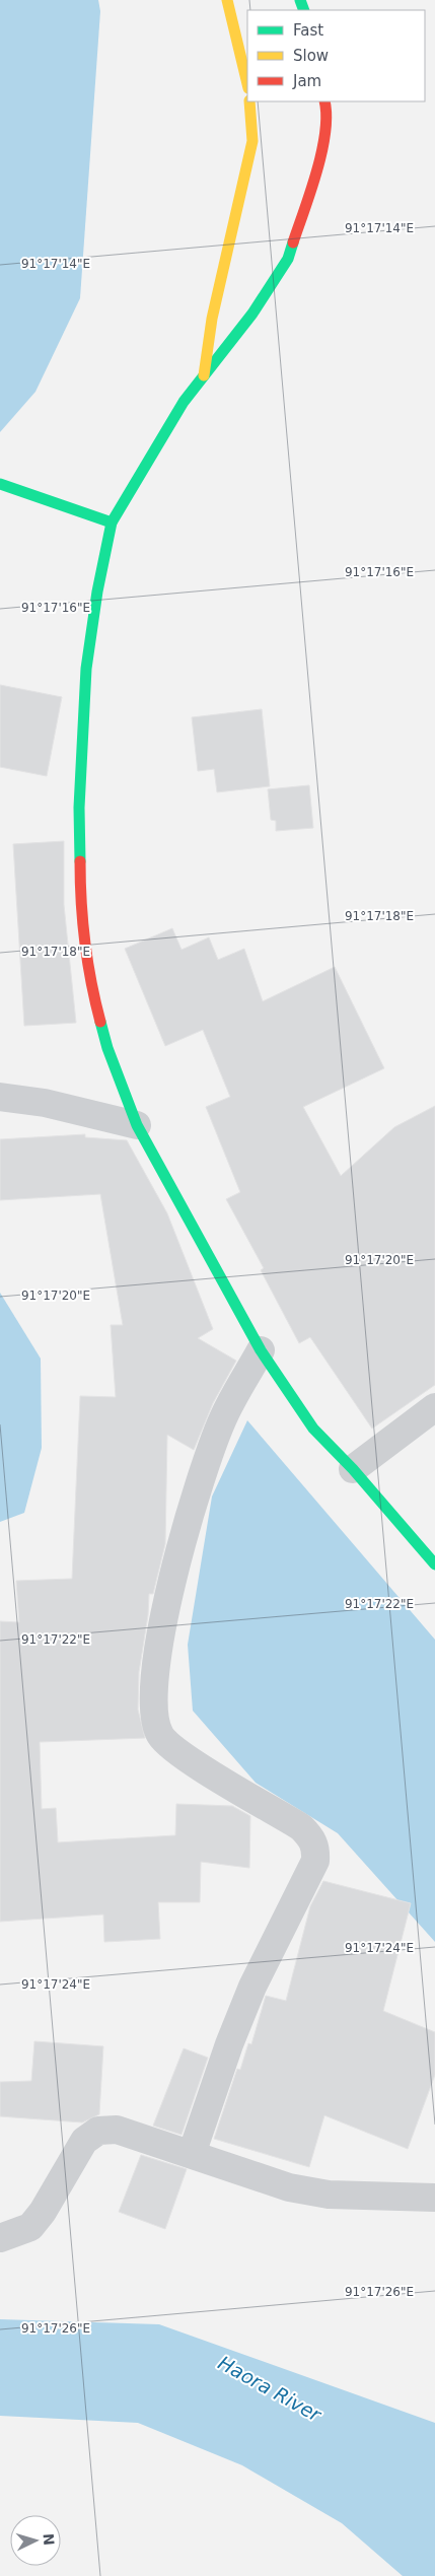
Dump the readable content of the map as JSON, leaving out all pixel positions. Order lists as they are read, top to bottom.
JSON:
{
  "water": ["Haora River"],
  "legend": ["Fast", "Slow", "Jam"],
  "north": "right",
  "coordinates": [
    "91°17'14\"E",
    "91°17'16\"E",
    "91°17'18\"E",
    "91°17'20\"E",
    "91°17'22\"E",
    "91°17'24\"E",
    "91°17'26\"E"
  ]
}
